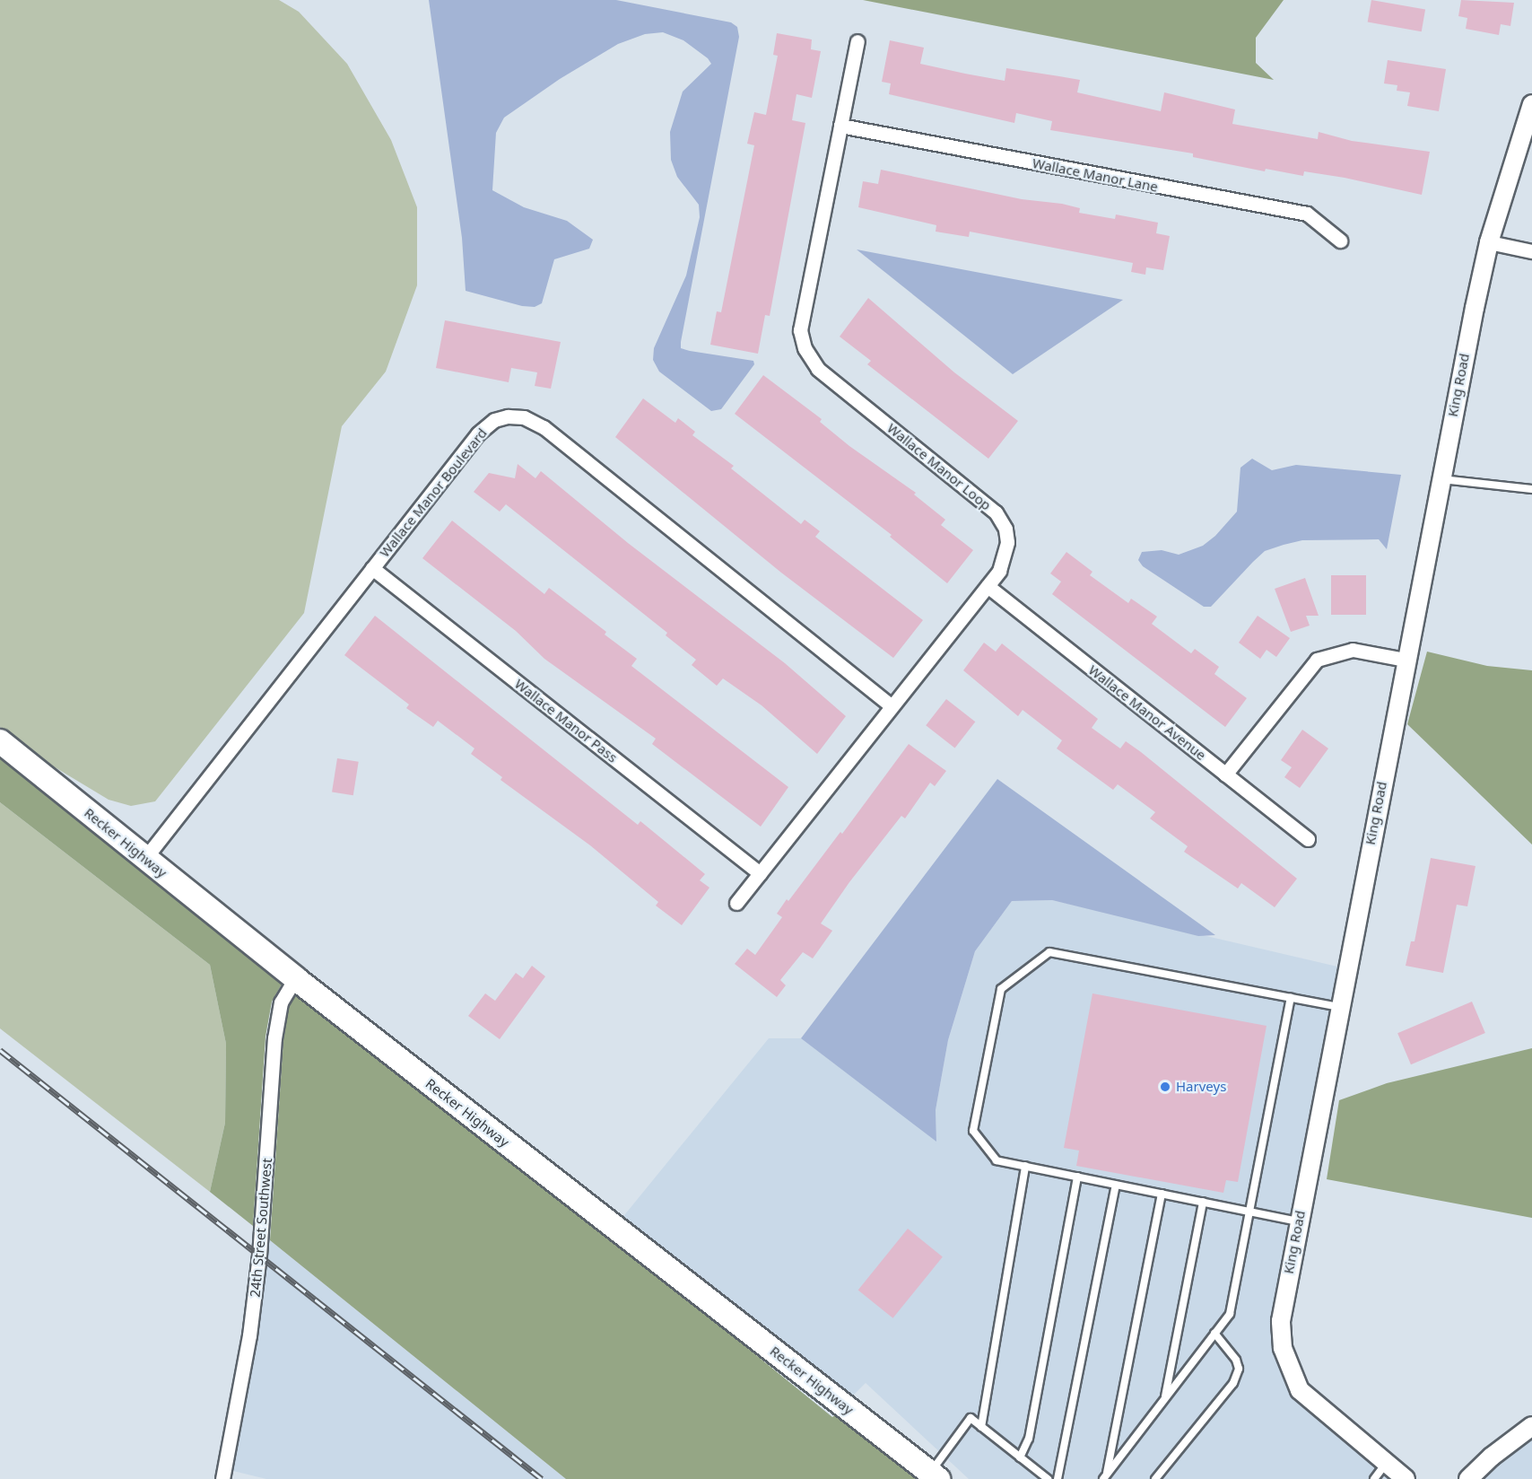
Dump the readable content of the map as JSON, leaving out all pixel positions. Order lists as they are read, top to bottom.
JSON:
{
  "streets": {
    "main road": ["Recker Highway"],
    "street": [
      "Wallace Manor Lane",
      "King Road",
      "Wallace Manor Loop",
      "Wallace Manor Boulevard",
      "Wallace Manor Avenue",
      "Wallace Manor Pass",
      "24th Street Southwest"
    ]
  },
  "crossings": [
    ["Wallace Manor Lane", "Wallace Manor Loop"],
    ["Wallace Manor Loop", "Wallace Manor Boulevard"],
    ["Wallace Manor Loop", "Wallace Manor Avenue"],
    ["Wallace Manor Loop", "Wallace Manor Pass"],
    ["Wallace Manor Boulevard", "Wallace Manor Pass"],
    ["Wallace Manor Boulevard", "Recker Highway"],
    ["Recker Highway", "24th Street Southwest"]
  ],
  "places": ["Harveys"]
}
